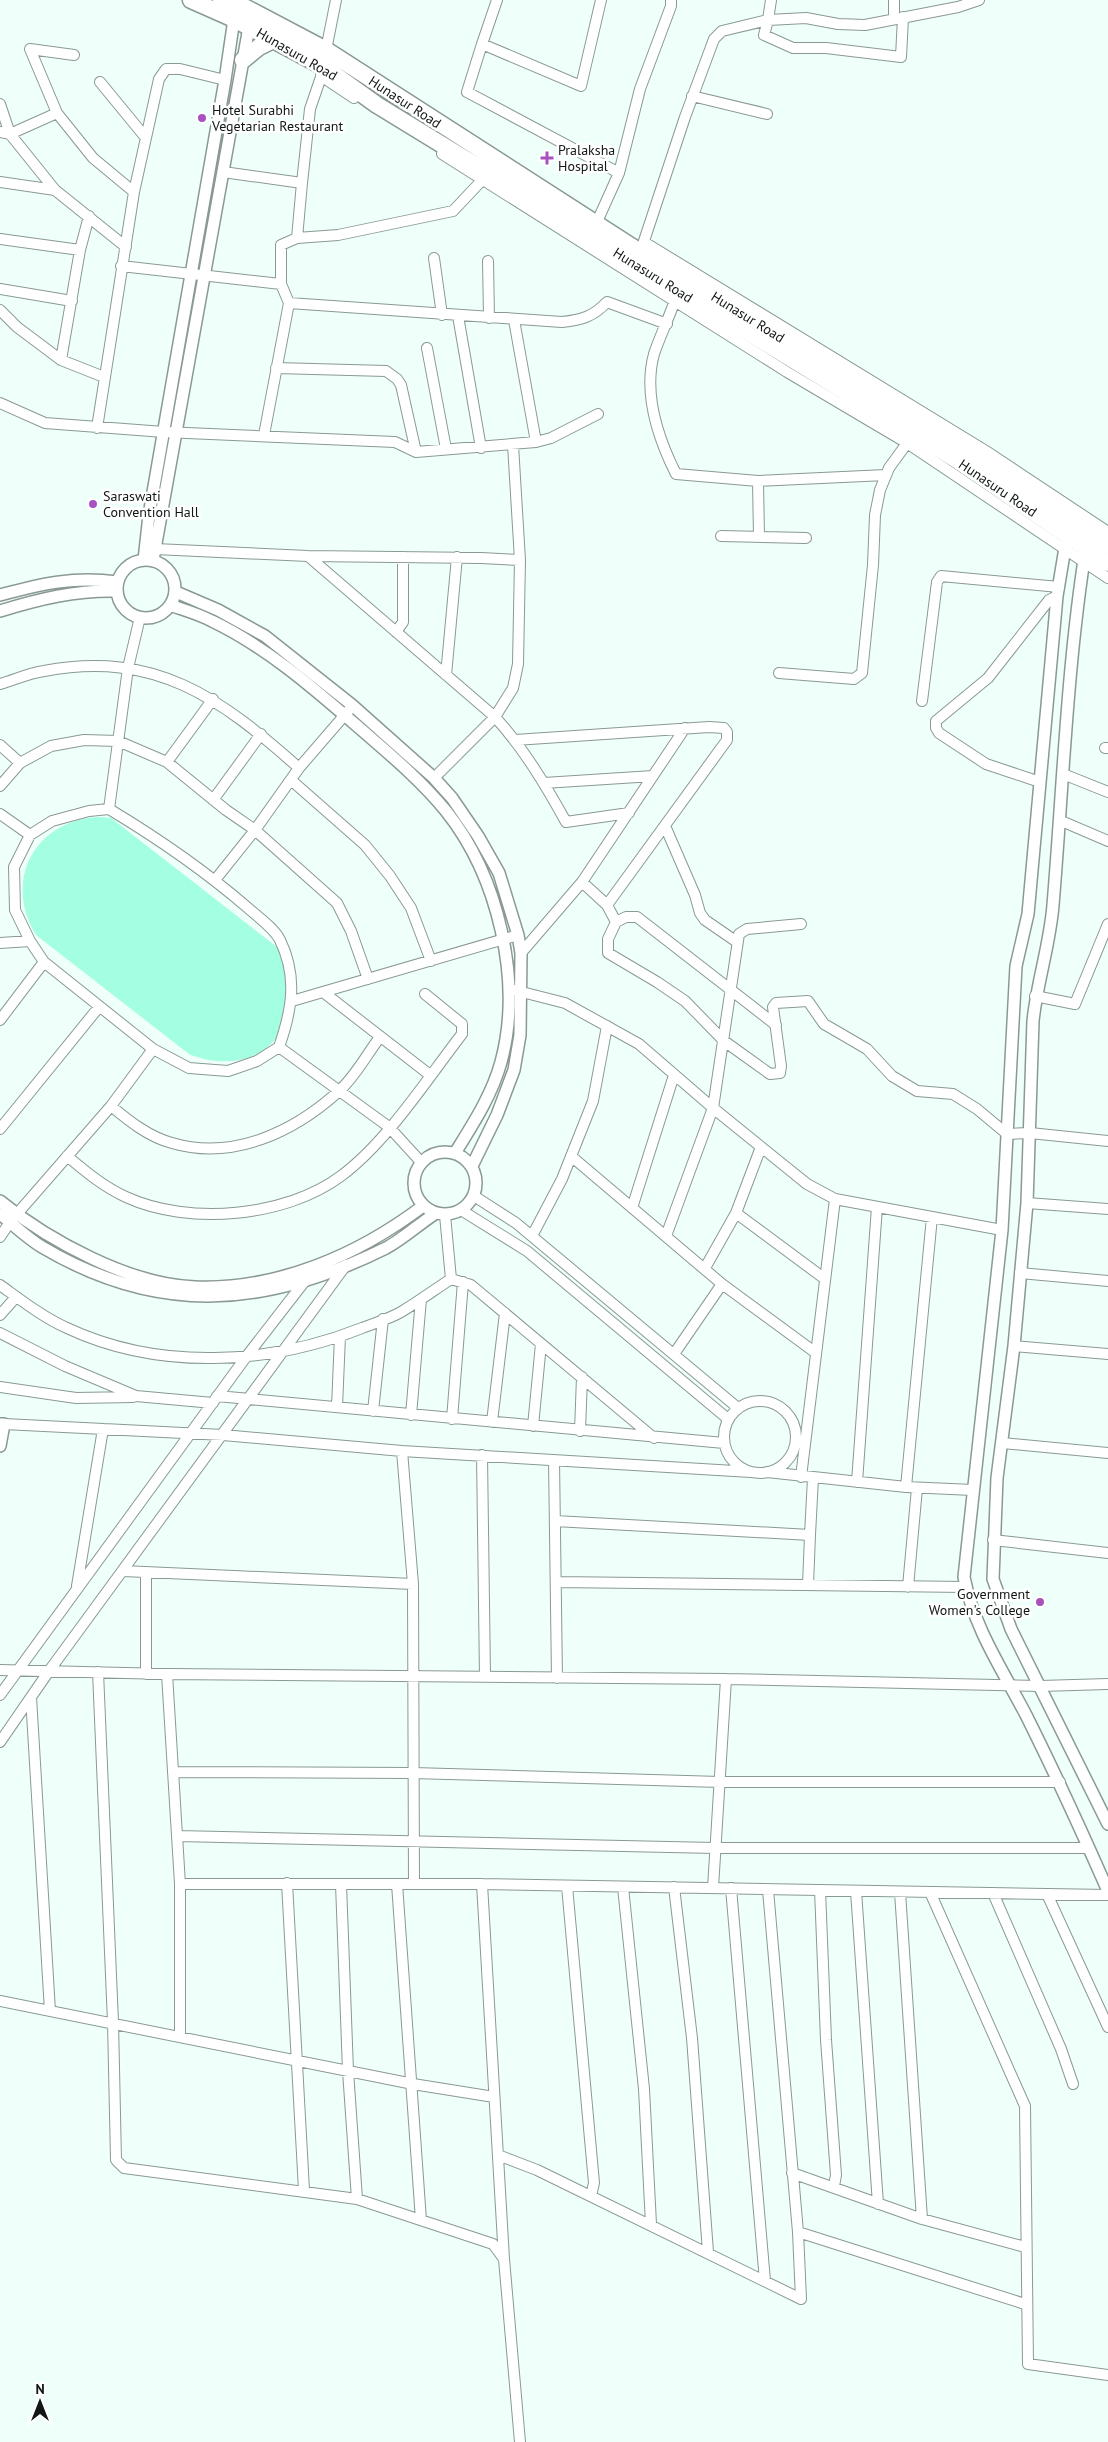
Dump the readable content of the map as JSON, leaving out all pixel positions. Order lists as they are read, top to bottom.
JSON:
{
  "streets": {
    "highway": ["Hunasuru Road", "Hunasur Road"]
  },
  "crossings": [
    ["Hunasuru Road", "Hunasur Road"]
  ],
  "places": {
    "other": ["Hotel Surabhi Vegetarian Restaurant", "Saraswati Convention Hall", "Government Women's College"],
    "health": ["Pralaksha Hospital"]
  },
  "north": "top"
}
